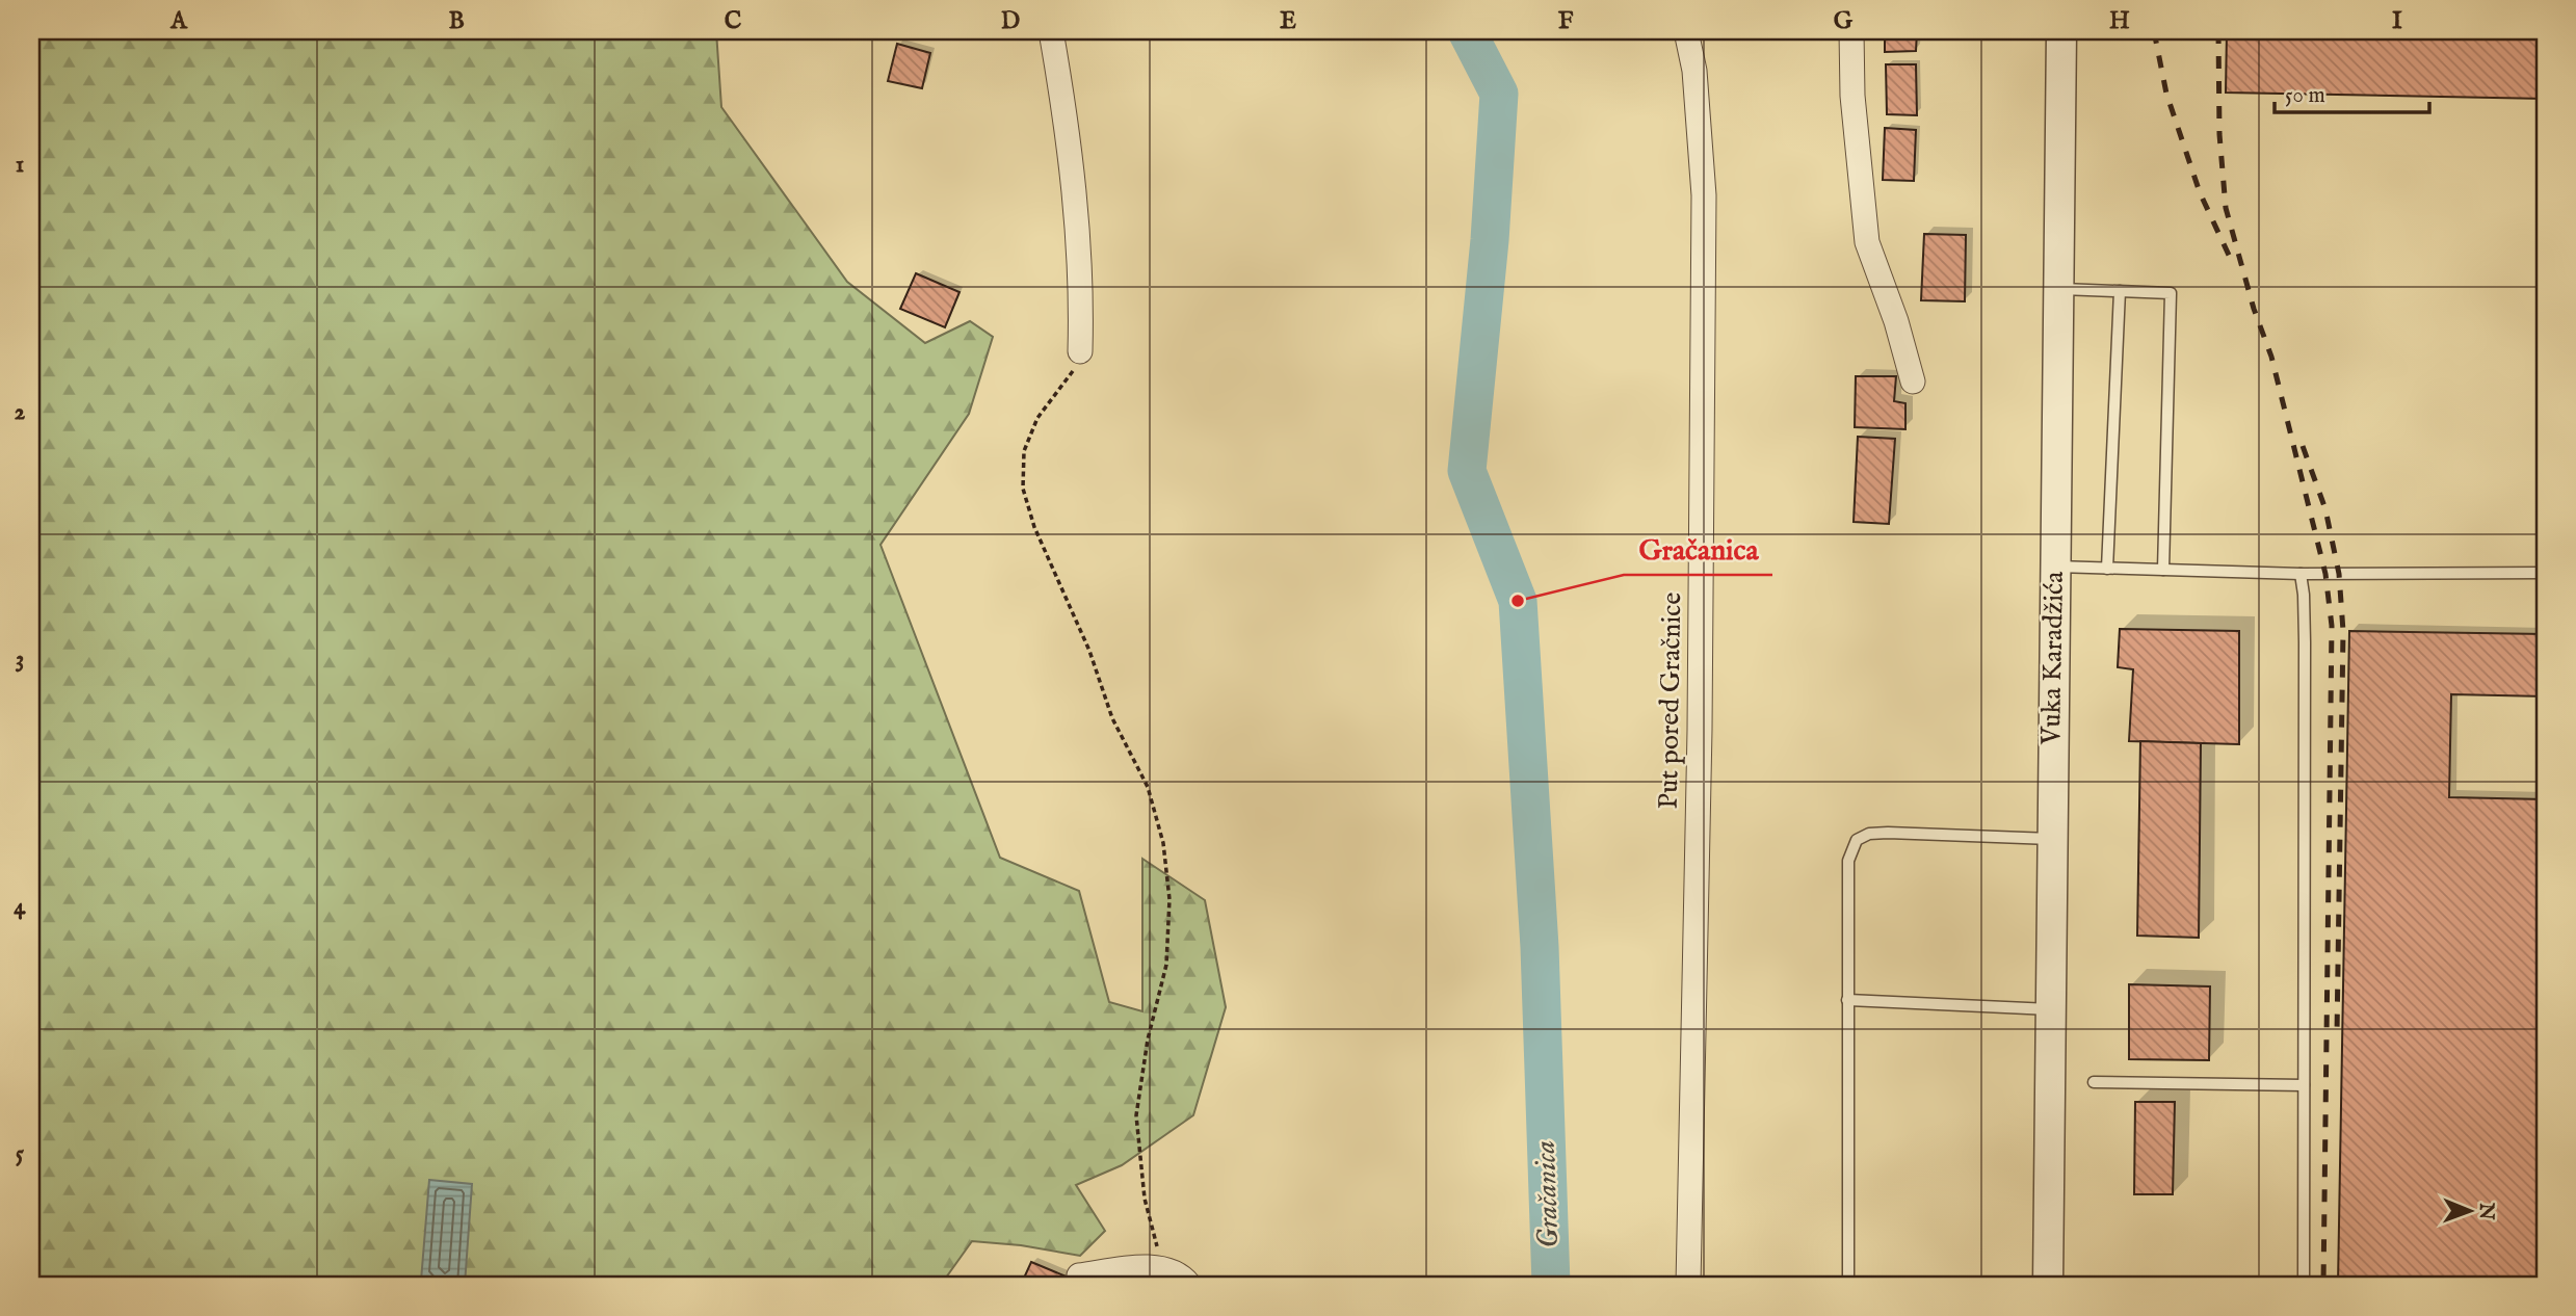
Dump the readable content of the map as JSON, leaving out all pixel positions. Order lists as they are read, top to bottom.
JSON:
{
  "streets": {
    "street": ["Vuka Karadžića", "Put pored Gračnice"]
  },
  "water": ["Gračanica"],
  "places": ["Gračanica"],
  "scale_bar": "50 m",
  "north": "right",
  "grid": {
    "columns": [
      "A",
      "B",
      "C",
      "D",
      "E",
      "F",
      "G",
      "H",
      "I"
    ],
    "rows": [
      "1",
      "2",
      "3",
      "4",
      "5"
    ]
  }
}
